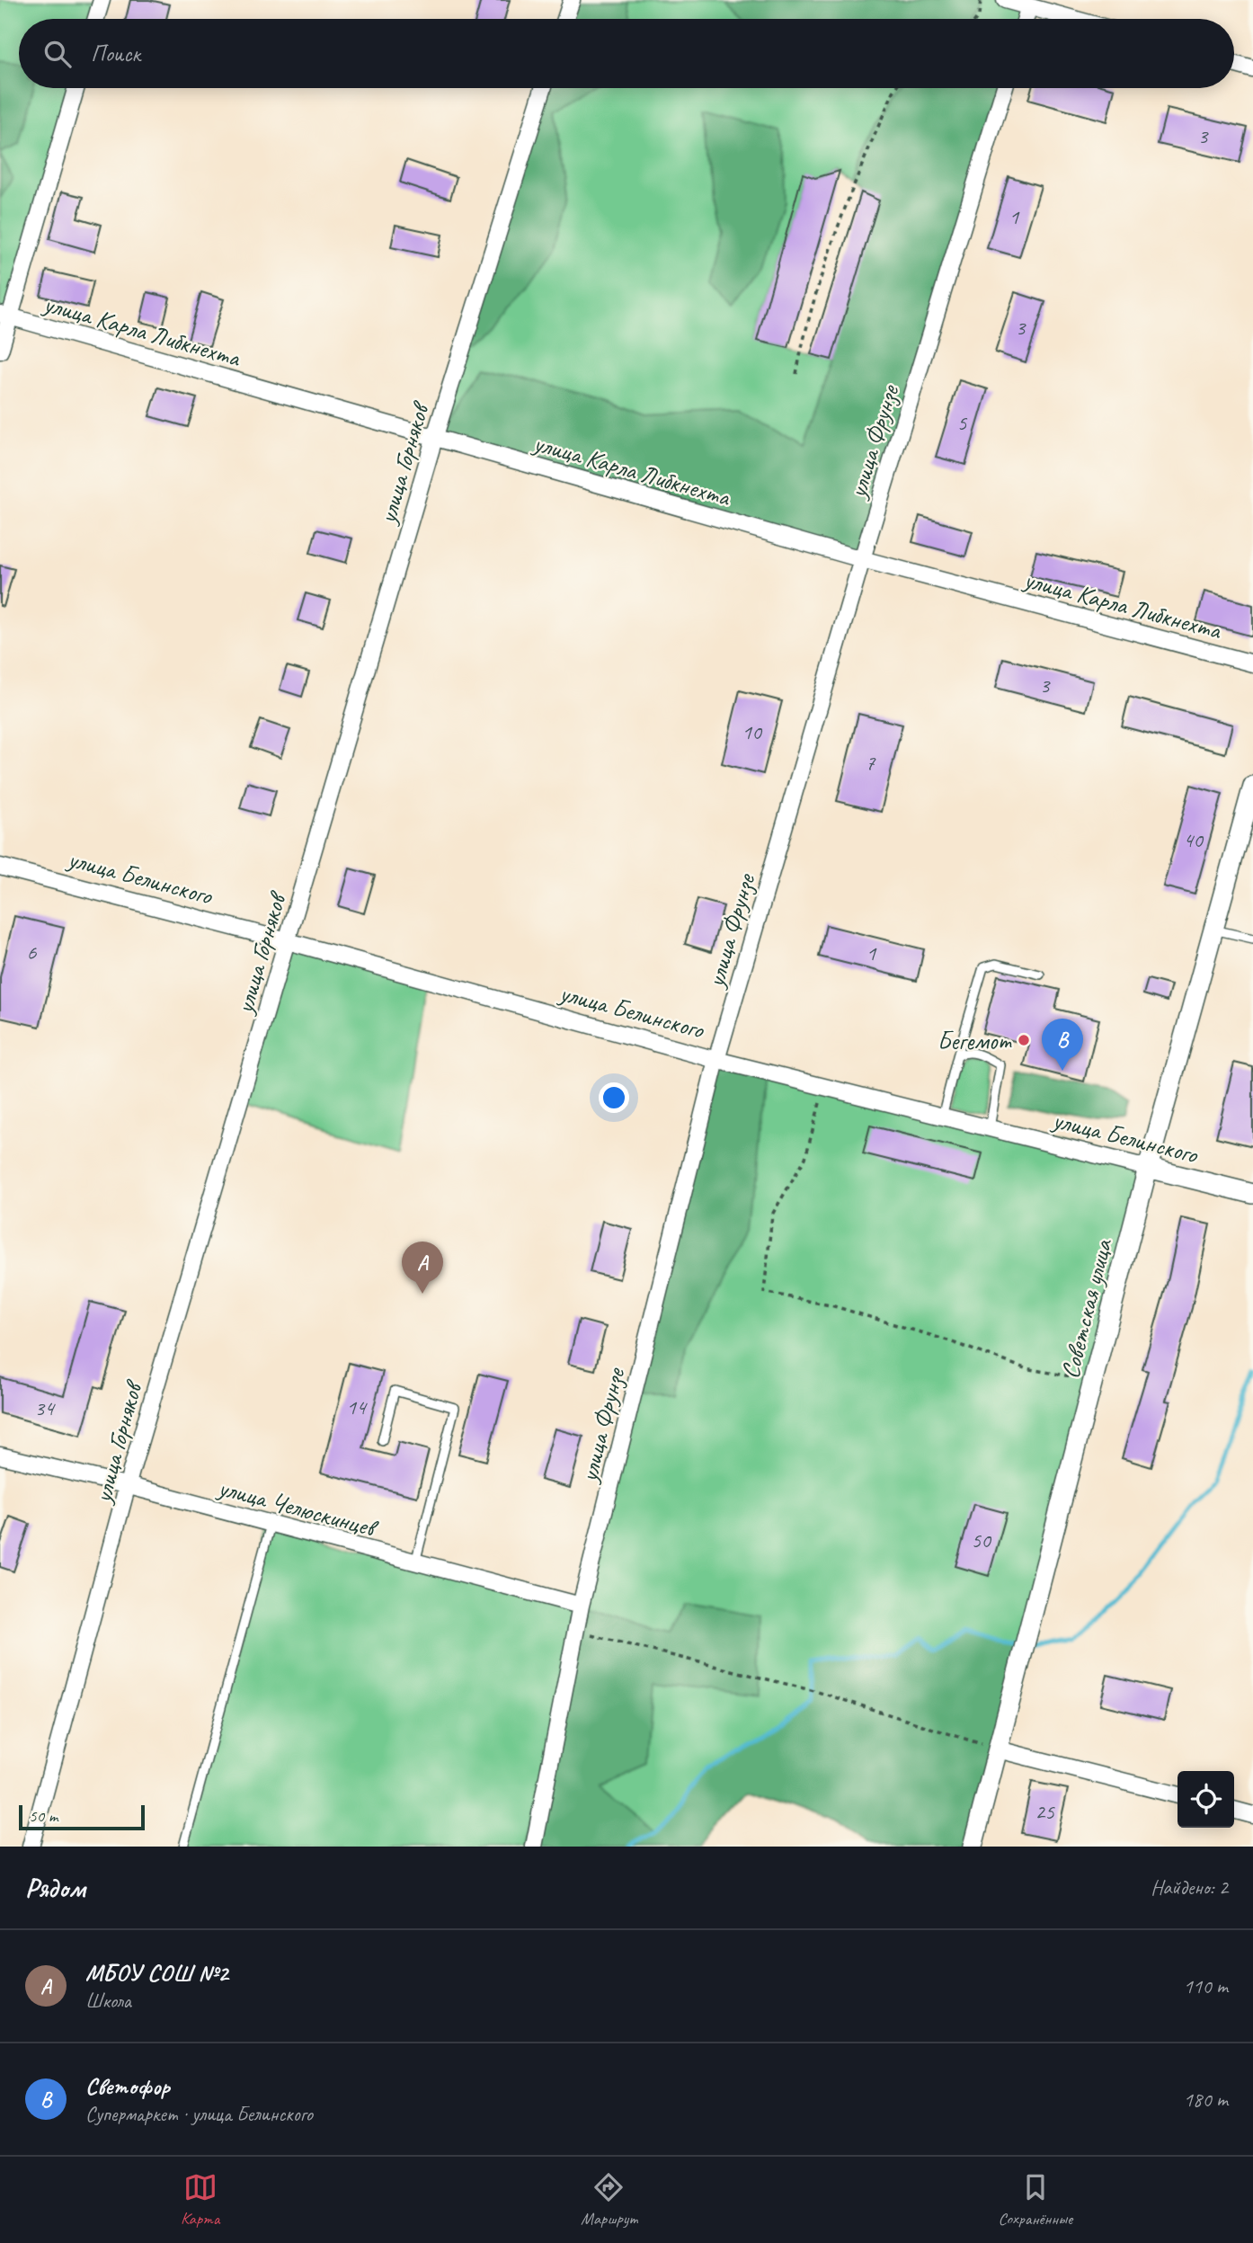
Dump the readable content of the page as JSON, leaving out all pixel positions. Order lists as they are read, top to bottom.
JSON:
{
  "streets": {
    "street": [
      "улица Карла Либкнехта",
      "улица Фрунзе",
      "улица Горняков",
      "улица Белинского",
      "Советская улица",
      "улица Челюскинцев"
    ]
  },
  "crossings": [
    ["улица Карла Либкнехта", "улица Фрунзе"],
    ["улица Карла Либкнехта", "улица Горняков"],
    ["улица Фрунзе", "улица Белинского"],
    ["улица Фрунзе", "улица Челюскинцев"],
    ["улица Горняков", "улица Белинского"],
    ["улица Горняков", "улица Челюскинцев"],
    ["улица Белинского", "Советская улица"]
  ],
  "places": ["Бегемот"],
  "house_numbers": [
    "3",
    "1",
    "3",
    "5",
    "3",
    "10",
    "7",
    "40",
    "6",
    "1",
    "14",
    "34",
    "50",
    "25"
  ],
  "scale_bar": "50 m",
  "page": {
    "search": "Поиск",
    "pins": ["B", "A"],
    "scale": "50 m",
    "heading": ["Рядом", "Найдено: 2"],
    "list": [
      {
        "mark": "A",
        "name": "МБОУ СОШ №2",
        "note": "Школа",
        "value": "110 m"
      },
      {
        "mark": "B",
        "name": "Светофор",
        "note": "Супермаркет · улица Белинского",
        "value": "180 m"
      }
    ],
    "nav": ["Карта", "Маршрут", "Сохранённые"]
  }
}
